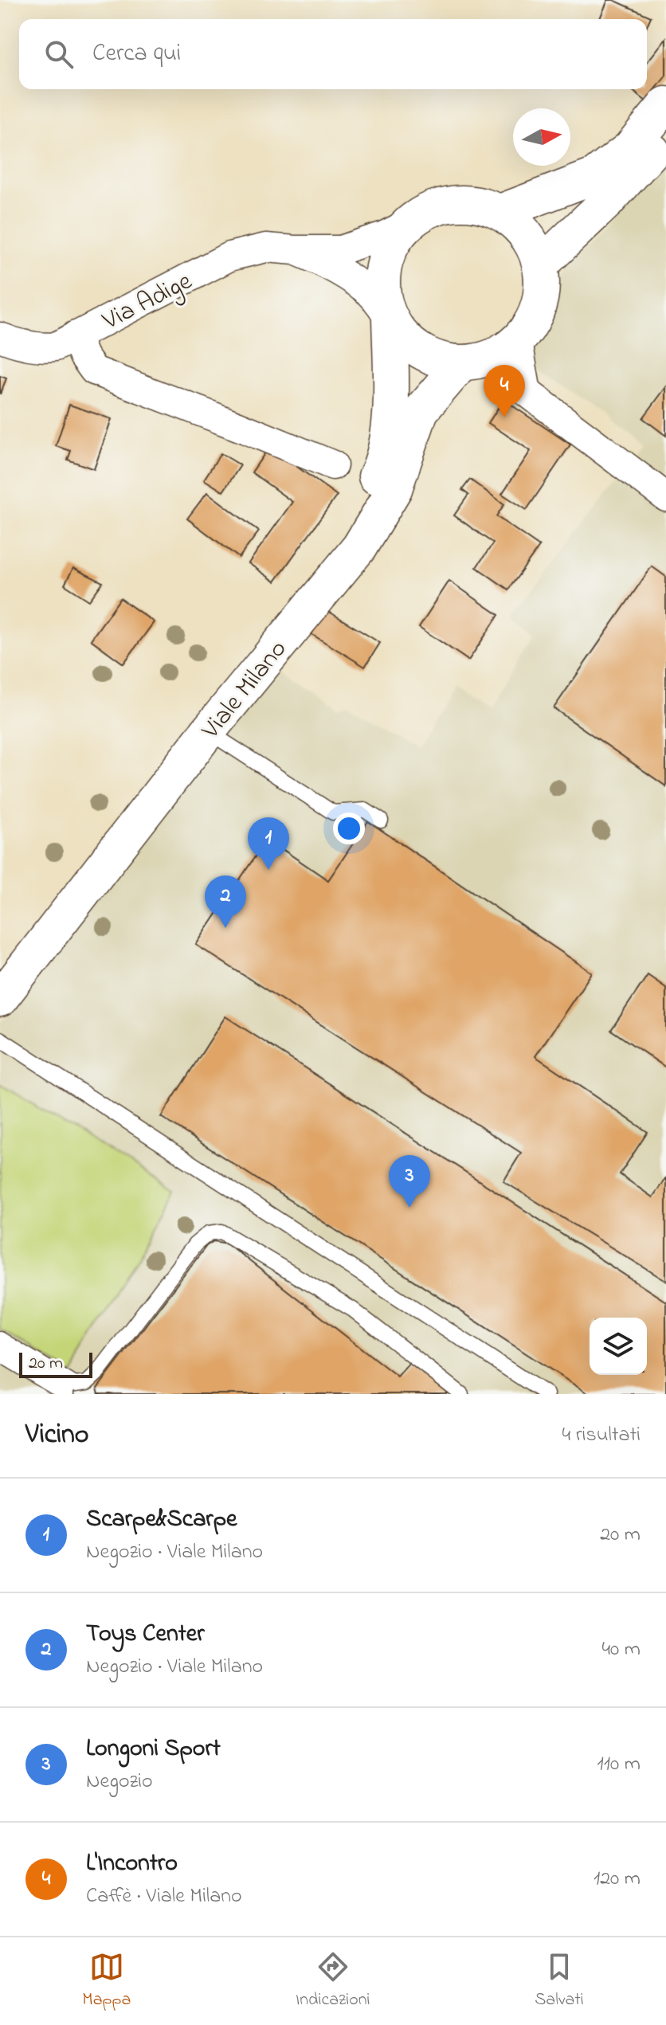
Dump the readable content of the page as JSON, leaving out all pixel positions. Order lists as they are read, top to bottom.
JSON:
{
  "streets": {
    "main road": ["Viale Milano"],
    "street": ["Via Adige"]
  },
  "crossings": [
    ["Via Adige", "Viale Milano"]
  ],
  "scale_bar": "20 m",
  "north": "right",
  "page": {
    "search": "Cerca qui",
    "pins": [
      "4",
      "1",
      "2",
      "3"
    ],
    "scale": "20 m",
    "heading": ["Vicino", "4 risultati"],
    "list": [
      {
        "mark": "1",
        "name": "Scarpe&Scarpe",
        "note": "Negozio · Viale Milano",
        "value": "20 m"
      },
      {
        "mark": "2",
        "name": "Toys Center",
        "note": "Negozio · Viale Milano",
        "value": "40 m"
      },
      {
        "mark": "3",
        "name": "Longoni Sport",
        "note": "Negozio",
        "value": "110 m"
      },
      {
        "mark": "4",
        "name": "L'Incontro",
        "note": "Caffè · Viale Milano",
        "value": "120 m"
      }
    ],
    "nav": ["Mappa", "Indicazioni", "Salvati"]
  }
}
